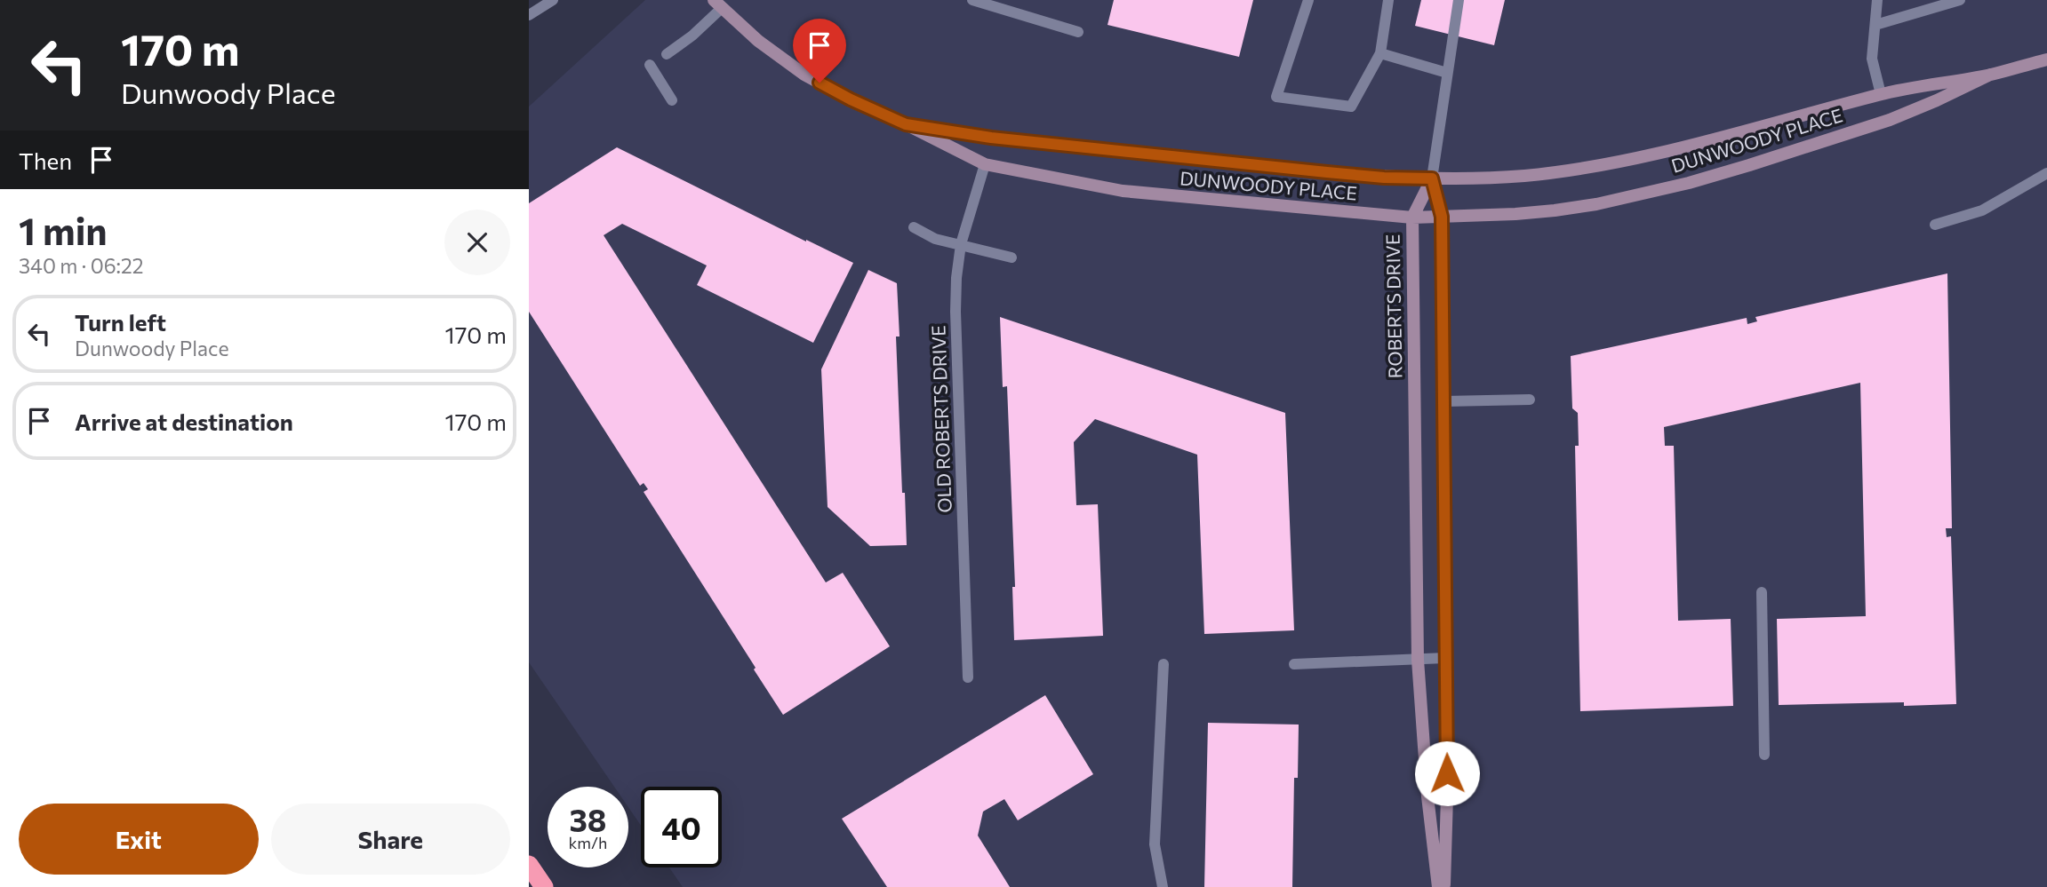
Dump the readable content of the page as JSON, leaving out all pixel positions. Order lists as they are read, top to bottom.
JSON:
{
  "streets": {
    "street": ["DUNWOODY PLACE", "ROBERTS DRIVE"],
    "lane": ["OLD ROBERTS DRIVE"]
  },
  "crossings": [
    ["DUNWOODY PLACE", "ROBERTS DRIVE"],
    ["DUNWOODY PLACE", "OLD ROBERTS DRIVE"]
  ],
  "page": {
    "turn": ["170 m", "Dunwoody Place"],
    "then": "Then",
    "heading": ["1 min", "340 m · 06:22"],
    "list": [
      {
        "name": "Turn left",
        "note": "Dunwoody Place",
        "value": "170 m"
      },
      {
        "name": "Arrive at destination",
        "value": "170 m"
      }
    ],
    "speed": "38 km/h",
    "limit": "40",
    "buttons": ["Exit", "Share"]
  }
}
